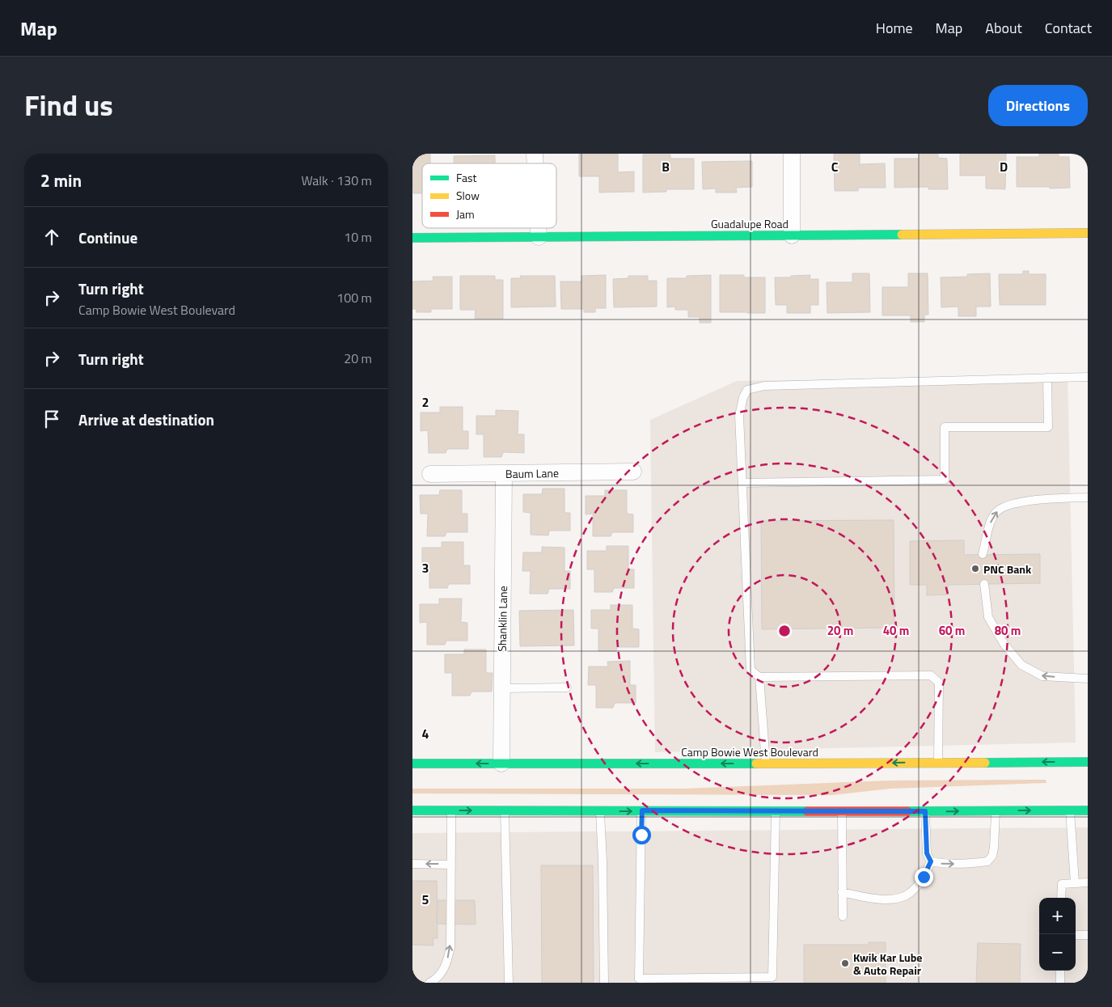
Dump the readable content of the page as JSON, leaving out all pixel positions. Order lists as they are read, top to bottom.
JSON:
{
  "streets": {
    "main road": ["Guadalupe Road", "Camp Bowie West Boulevard"],
    "street": ["Baum Lane", "Shanklin Lane"]
  },
  "crossings": [
    ["Baum Lane", "Shanklin Lane"],
    ["Shanklin Lane", "Camp Bowie West Boulevard"]
  ],
  "places": ["PNC Bank", "Kwik Kar Lube & Auto Repair"],
  "legend": ["Fast", "Slow", "Jam"],
  "page": {
    "header": "Map",
    "nav": [
      "Home",
      "Map",
      "About",
      "Contact"
    ],
    "title": "Find us",
    "buttons": "Directions",
    "heading": ["2 min", "Walk · 130 m"],
    "list": [
      ["Continue", "10 m"],
      ["Turn right", "Camp Bowie West Boulevard", "100 m"],
      ["Turn right", "20 m"],
      "Arrive at destination"
    ],
    "map_buttons": ["+", "−"]
  },
  "grid": {
    "columns": ["B", "C", "D"],
    "rows": [
      "2",
      "3",
      "4",
      "5"
    ]
  },
  "rings": [
    "20 m",
    "40 m",
    "60 m",
    "80 m"
  ]
}
